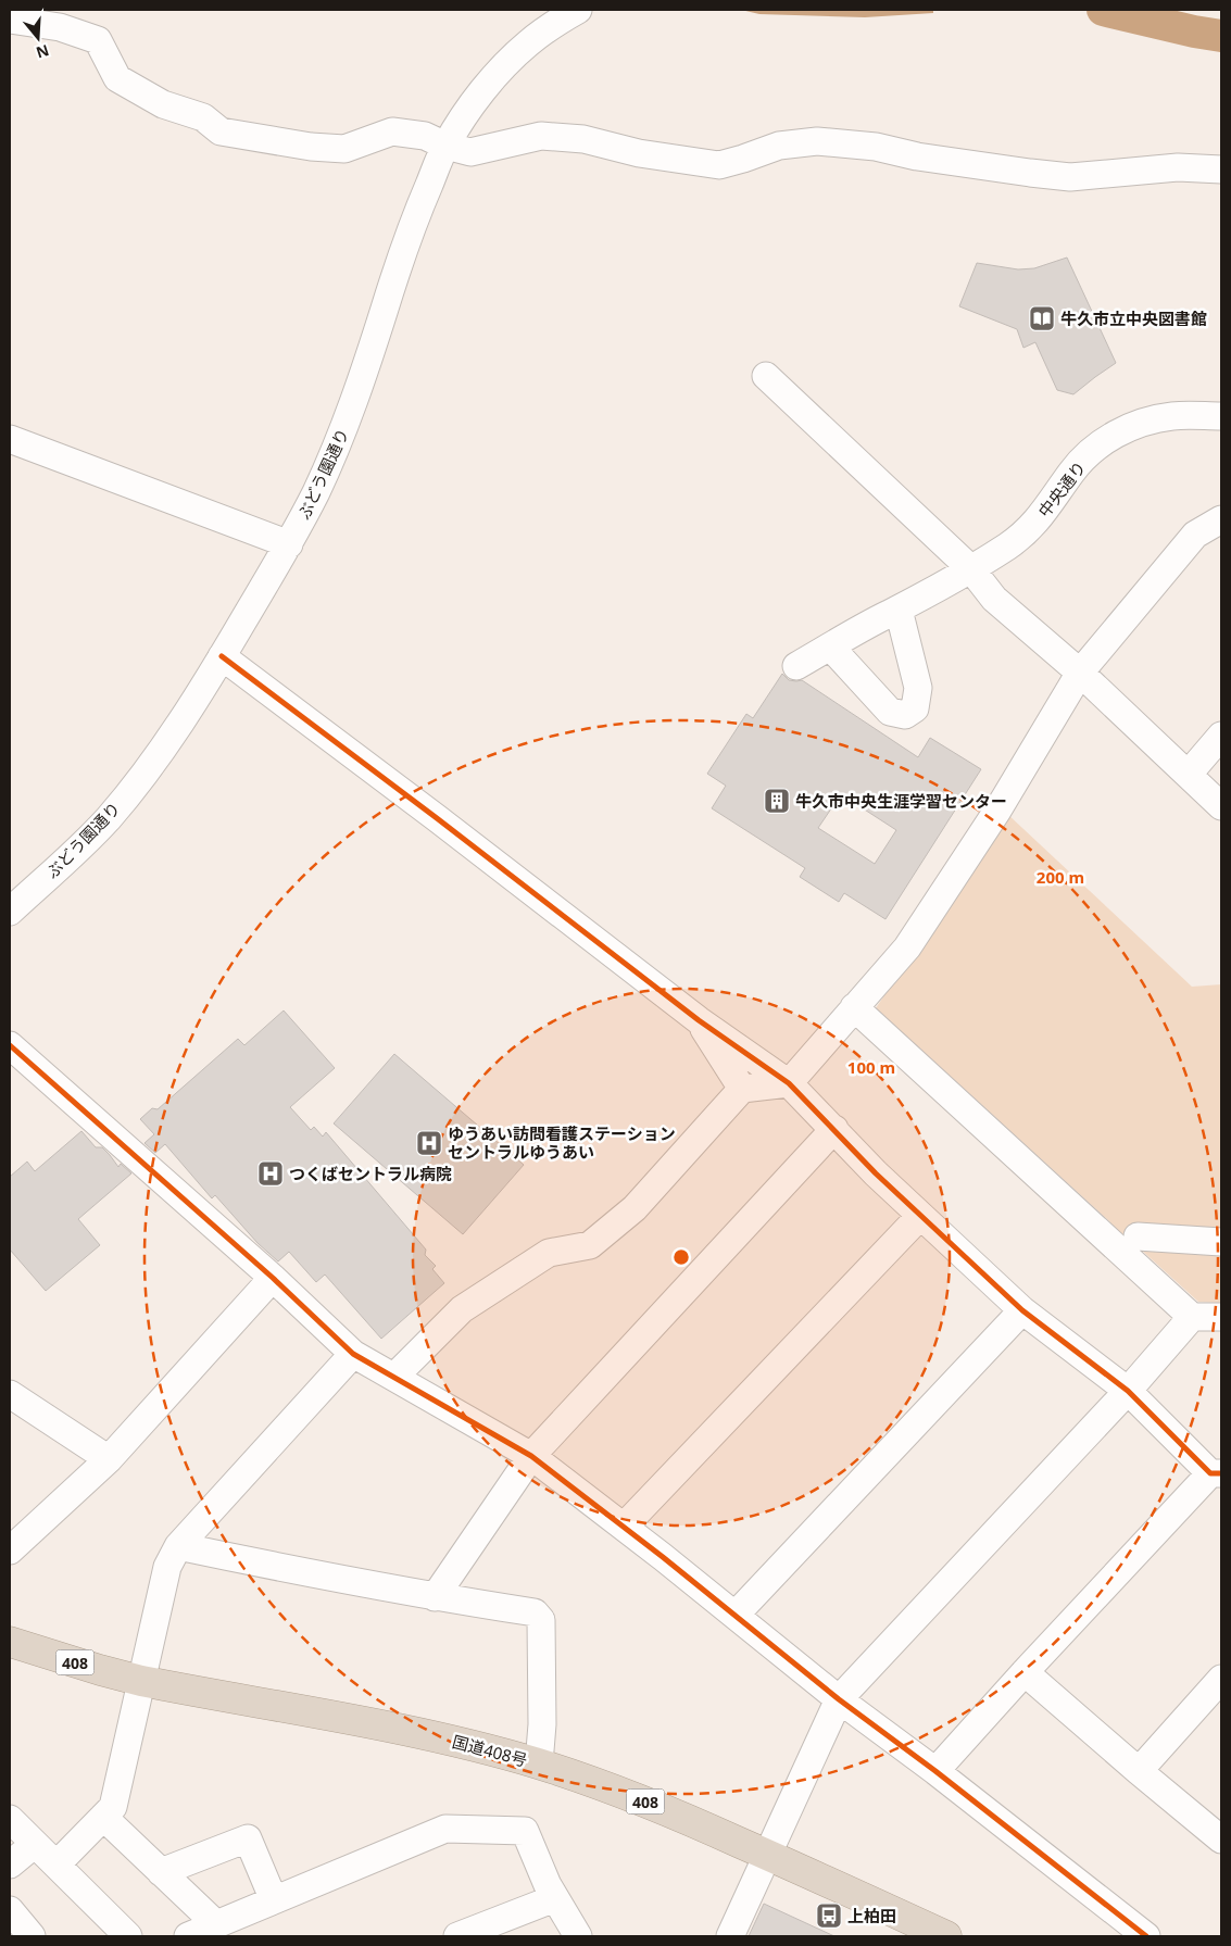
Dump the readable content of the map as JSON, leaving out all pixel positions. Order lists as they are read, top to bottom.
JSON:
{
  "streets": {
    "highway": ["408", "国道408号"],
    "street": ["ぶどう園通り", "中央通り"]
  },
  "places": {
    "library": ["牛久市立中央図書館"],
    "building": ["牛久市中央生涯学習センター"],
    "hospital": ["ゆうあい訪問看護ステーション セントラルゆうあい", "つくばセントラル病院"],
    "bus stop": ["上柏田"]
  },
  "north": "bottom",
  "rings": ["200 m", "100 m"]
}
